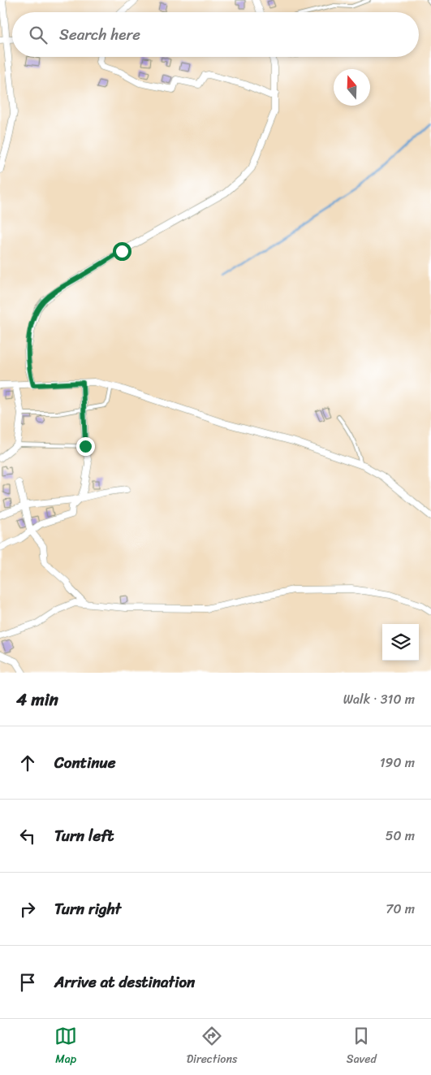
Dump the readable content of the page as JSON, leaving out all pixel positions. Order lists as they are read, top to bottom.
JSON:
{
  "north": "top",
  "page": {
    "search": "Search here",
    "heading": ["4 min", "Walk · 310 m"],
    "list": [
      ["Continue", "190 m"],
      ["Turn left", "50 m"],
      ["Turn right", "70 m"],
      "Arrive at destination"
    ],
    "nav": ["Map", "Directions", "Saved"]
  }
}
